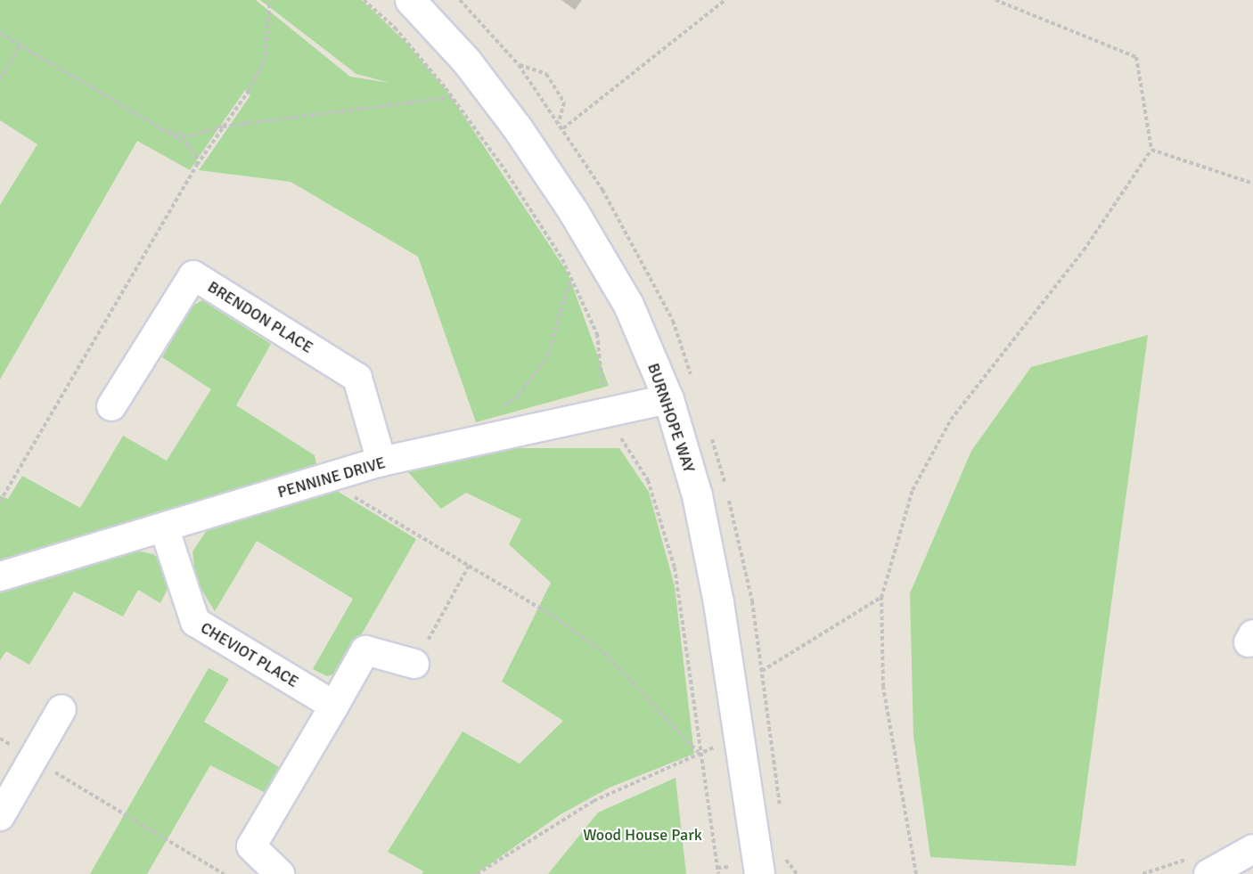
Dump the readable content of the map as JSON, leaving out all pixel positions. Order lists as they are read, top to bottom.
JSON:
{
  "streets": {
    "main road": ["BURNHOPE WAY"],
    "street": ["BRENDON PLACE", "PENNINE DRIVE", "CHEVIOT PLACE"]
  },
  "crossings": [
    ["BRENDON PLACE", "PENNINE DRIVE"],
    ["BURNHOPE WAY", "PENNINE DRIVE"],
    ["PENNINE DRIVE", "CHEVIOT PLACE"]
  ],
  "parks": ["Wood House Park"]
}
